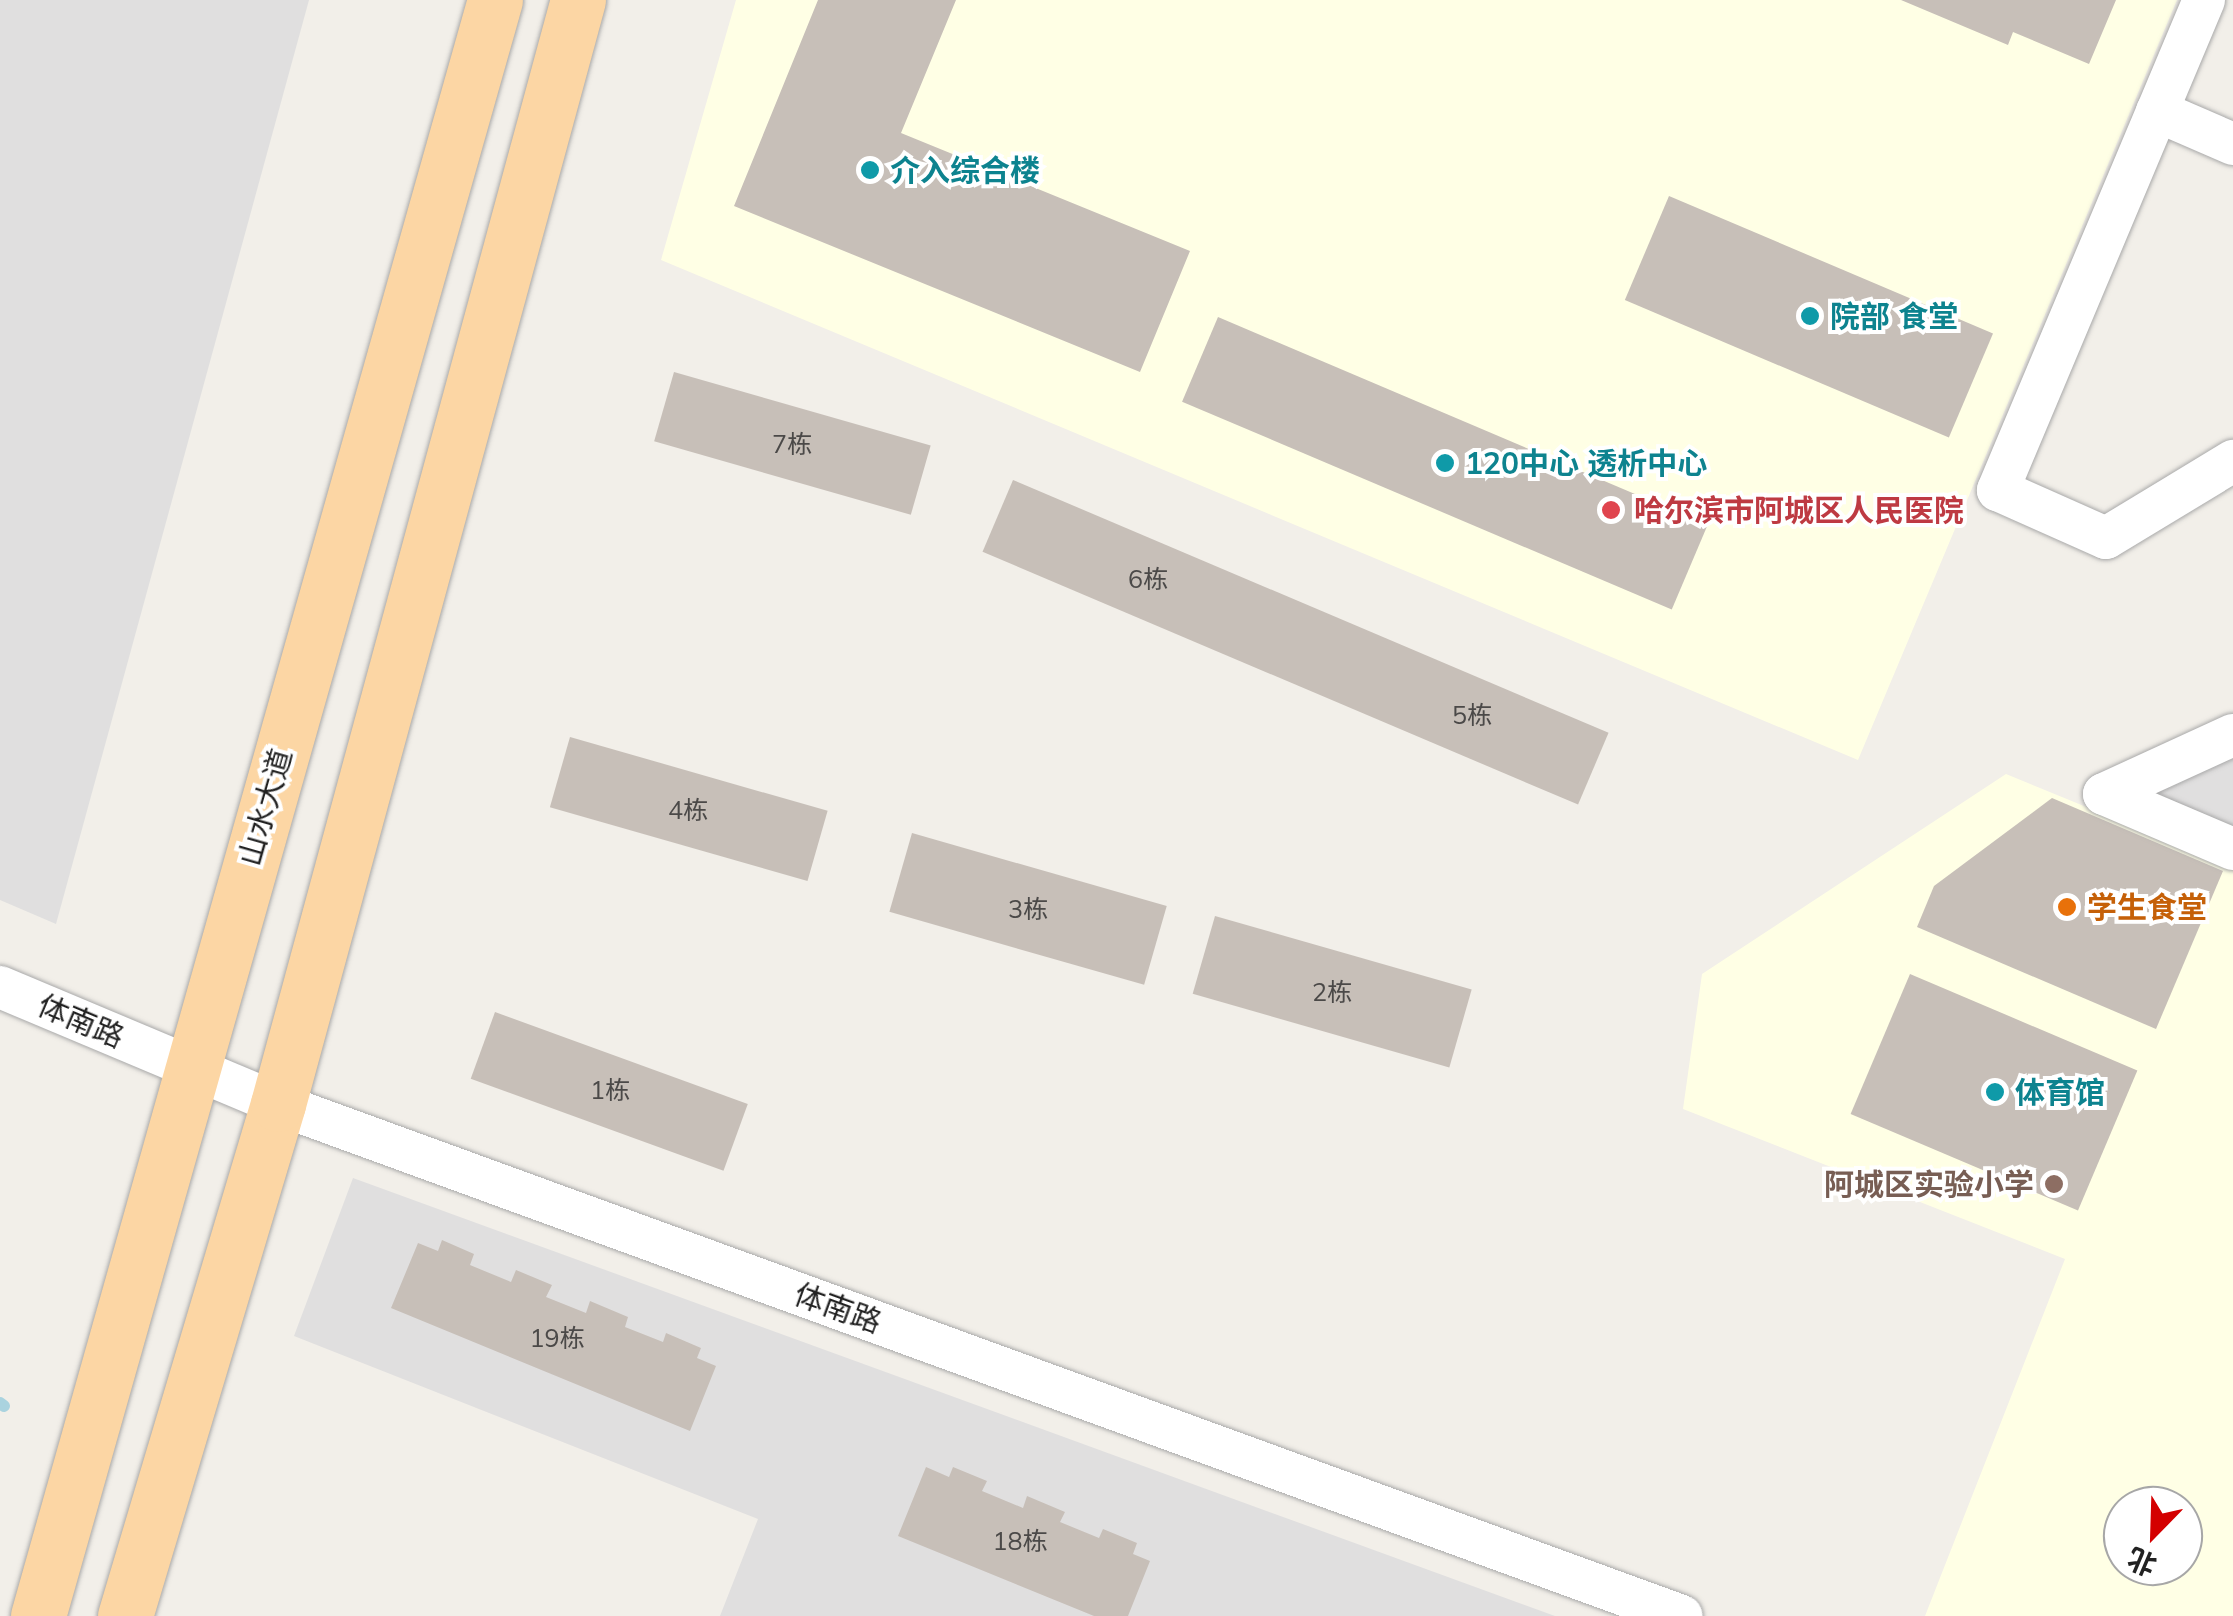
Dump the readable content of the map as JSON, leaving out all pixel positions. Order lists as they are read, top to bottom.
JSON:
{
  "streets": {
    "main road": ["山水大道"],
    "street": ["体南路"]
  },
  "crossings": [
    ["山水大道", "体南路"]
  ],
  "places": [
    "介入综合楼",
    "院部 食堂",
    "120中心 透析中心",
    "哈尔滨市阿城区人民医院",
    "学生食堂",
    "体育馆",
    "阿城区实验小学"
  ],
  "house_numbers": [
    "7栋",
    "6栋",
    "5栋",
    "4栋",
    "3栋",
    "2栋",
    "1栋",
    "19栋",
    "18栋"
  ],
  "north": "bottom left"
}
